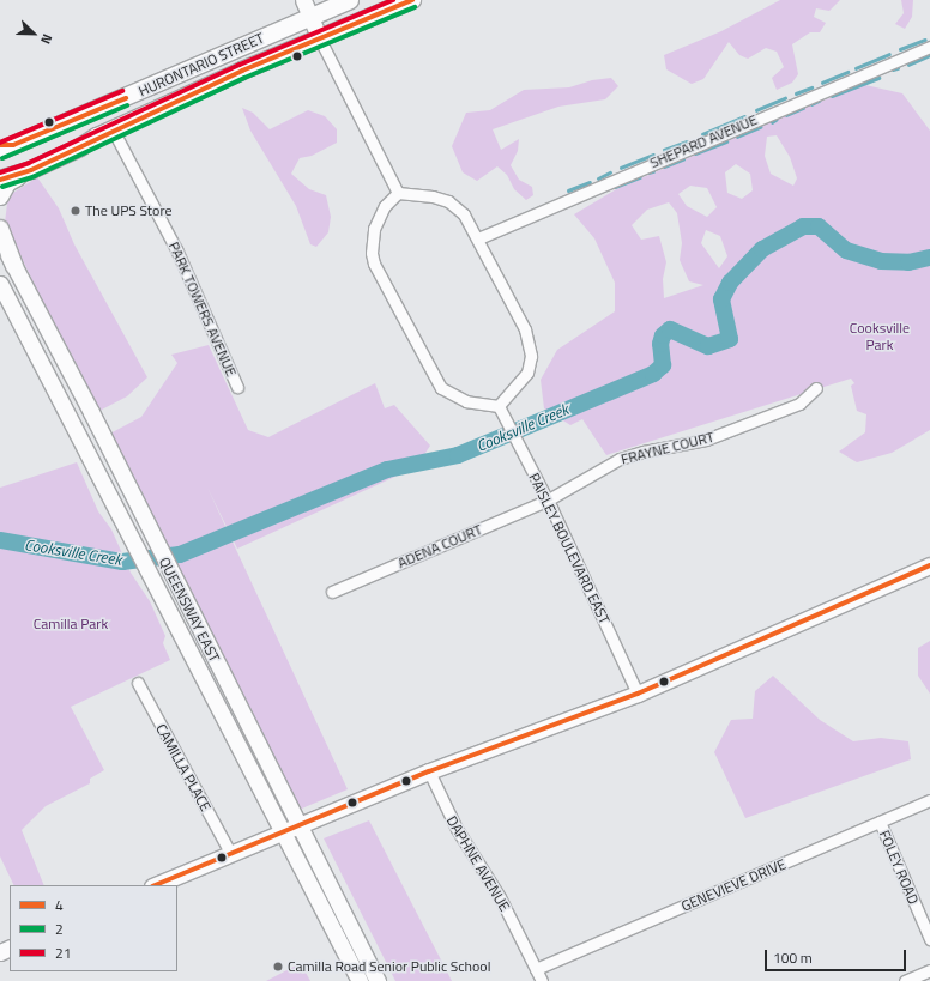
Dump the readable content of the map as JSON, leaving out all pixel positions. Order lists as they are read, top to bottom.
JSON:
{
  "streets": {
    "main road": ["HURONTARIO STREET", "QUEENSWAY EAST"],
    "street": [
      "SHEPARD AVENUE",
      "PARK TOWERS AVENUE",
      "FRAYNE COURT",
      "ADENA COURT",
      "PAISLEY BOULEVARD EAST",
      "CAMILLA PLACE",
      "DAPHNE AVENUE",
      "FOLEY ROAD",
      "GENEVIEVE DRIVE"
    ]
  },
  "crossings": [
    ["HURONTARIO STREET", "PARK TOWERS AVENUE"],
    ["FRAYNE COURT", "ADENA COURT"],
    ["FRAYNE COURT", "PAISLEY BOULEVARD EAST"],
    ["ADENA COURT", "PAISLEY BOULEVARD EAST"],
    ["DAPHNE AVENUE", "GENEVIEVE DRIVE"],
    ["FOLEY ROAD", "GENEVIEVE DRIVE"]
  ],
  "water": ["Cooksville Creek"],
  "parks": ["Cooksville Park", "Camilla Park"],
  "places": ["The UPS Store", "Camilla Road Senior Public School"],
  "lines": ["transit line 4", "transit line 21", "transit line 2"],
  "legend": ["4", "2", "21"],
  "scale_bar": "100 m",
  "north": "bottom right"
}
